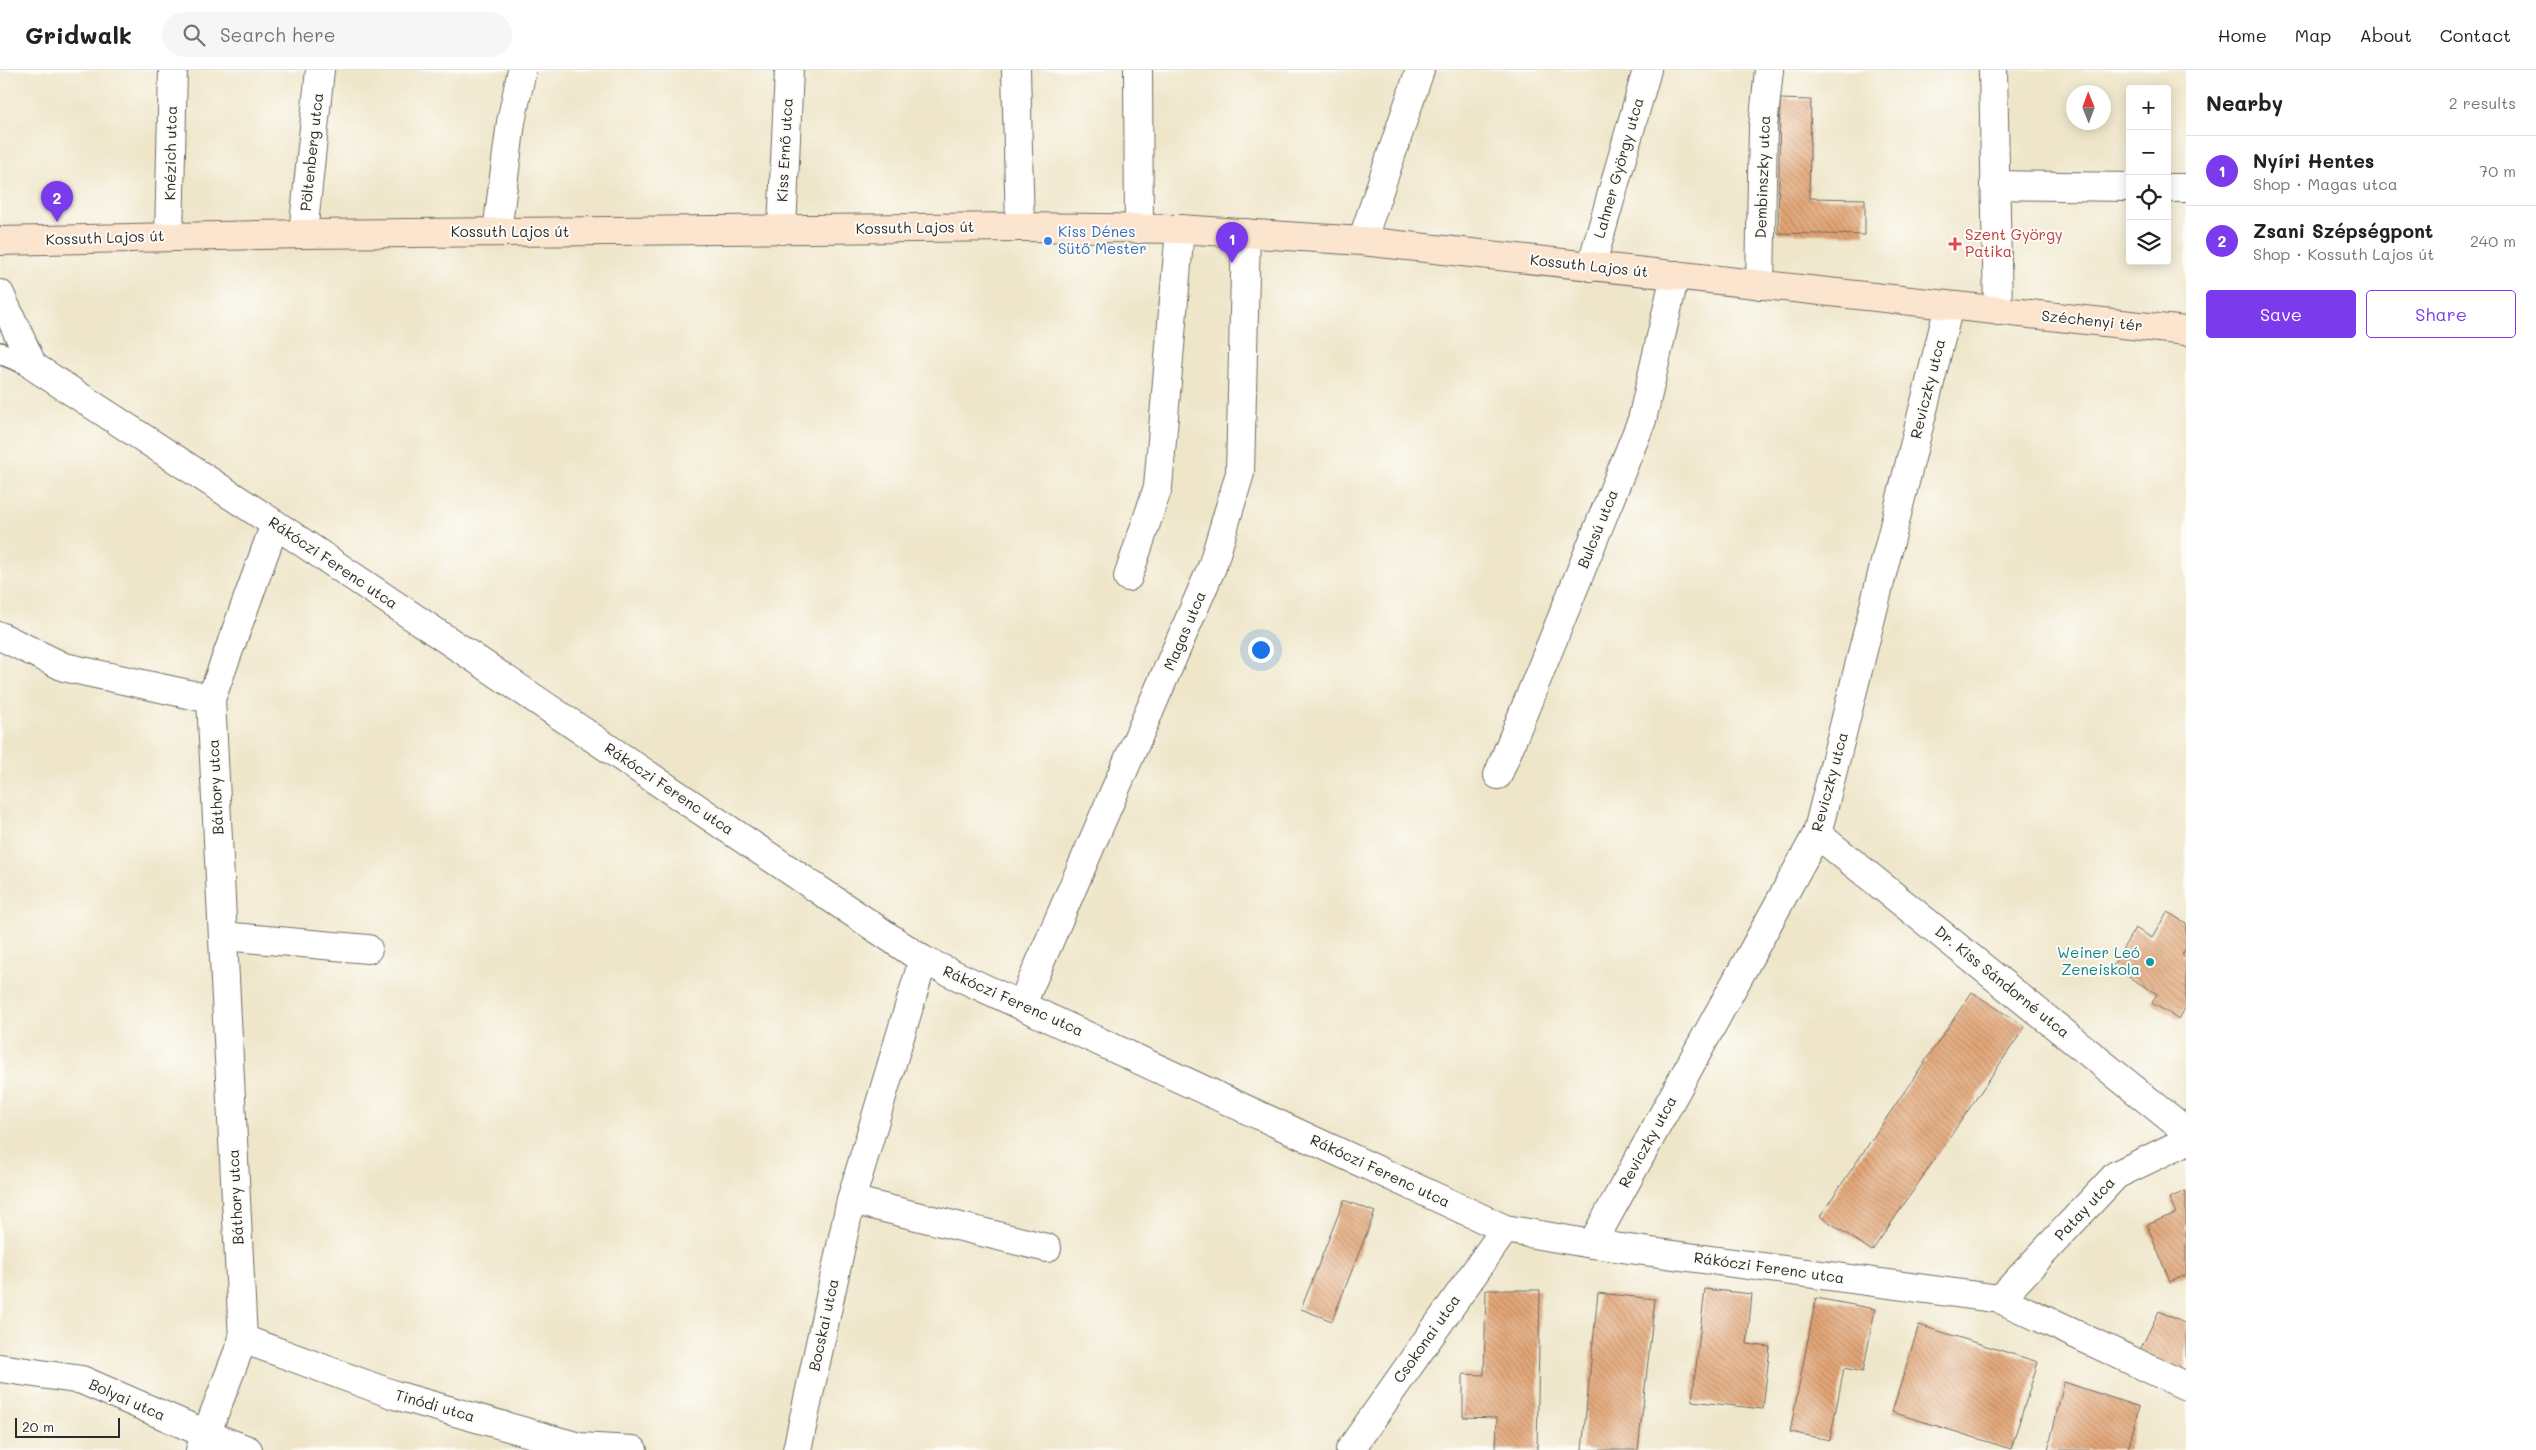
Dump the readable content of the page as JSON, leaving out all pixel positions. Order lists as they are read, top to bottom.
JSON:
{
  "streets": {
    "main road": ["Kossuth Lajos út", "Széchenyi tér"],
    "street": [
      "Kiss Ernő utca",
      "Pöltenberg utca",
      "Knézich utca",
      "Lahner György utca",
      "Dembinszky utca",
      "Reviczky utca",
      "Bulcsú utca",
      "Rákóczi Ferenc utca",
      "Magas utca",
      "Báthory utca",
      "Dr. Kiss Sándorné utca",
      "Patay utca",
      "Bocskai utca",
      "Csokonai utca",
      "Bolyai utca",
      "Tinódi utca"
    ]
  },
  "crossings": [
    ["Kiss Ernő utca", "Kossuth Lajos út"],
    ["Pöltenberg utca", "Kossuth Lajos út"],
    ["Knézich utca", "Kossuth Lajos út"],
    ["Lahner György utca", "Kossuth Lajos út"],
    ["Dembinszky utca", "Kossuth Lajos út"],
    ["Kossuth Lajos út", "Széchenyi tér"],
    ["Kossuth Lajos út", "Reviczky utca"],
    ["Kossuth Lajos út", "Bulcsú utca"],
    ["Kossuth Lajos út", "Magas utca"],
    ["Reviczky utca", "Rákóczi Ferenc utca"],
    ["Reviczky utca", "Dr. Kiss Sándorné utca"],
    ["Rákóczi Ferenc utca", "Magas utca"],
    ["Rákóczi Ferenc utca", "Báthory utca"],
    ["Rákóczi Ferenc utca", "Patay utca"],
    ["Rákóczi Ferenc utca", "Bocskai utca"],
    ["Rákóczi Ferenc utca", "Csokonai utca"],
    ["Báthory utca", "Bolyai utca"],
    ["Báthory utca", "Tinódi utca"]
  ],
  "places": {
    "other": ["Kiss Dénes Sütő Mester", "Weiner Leó Zeneiskola"],
    "health": ["Szent György Patika"]
  },
  "scale_bar": "20 m",
  "north": "top",
  "page": {
    "header": "Gridwalk",
    "search": "Search here",
    "nav": [
      "Home",
      "Map",
      "About",
      "Contact"
    ],
    "heading": ["Nearby", "2 results"],
    "map_buttons": ["+", "−"],
    "list": [
      {
        "mark": "1",
        "name": "Nyíri Hentes",
        "note": "Shop · Magas utca",
        "value": "70 m"
      },
      {
        "mark": "2",
        "name": "Zsani Szépségpont",
        "note": "Shop · Kossuth Lajos út",
        "value": "240 m"
      }
    ],
    "pins": ["2", "1"],
    "buttons": ["Save", "Share"],
    "scale": "20 m"
  }
}
